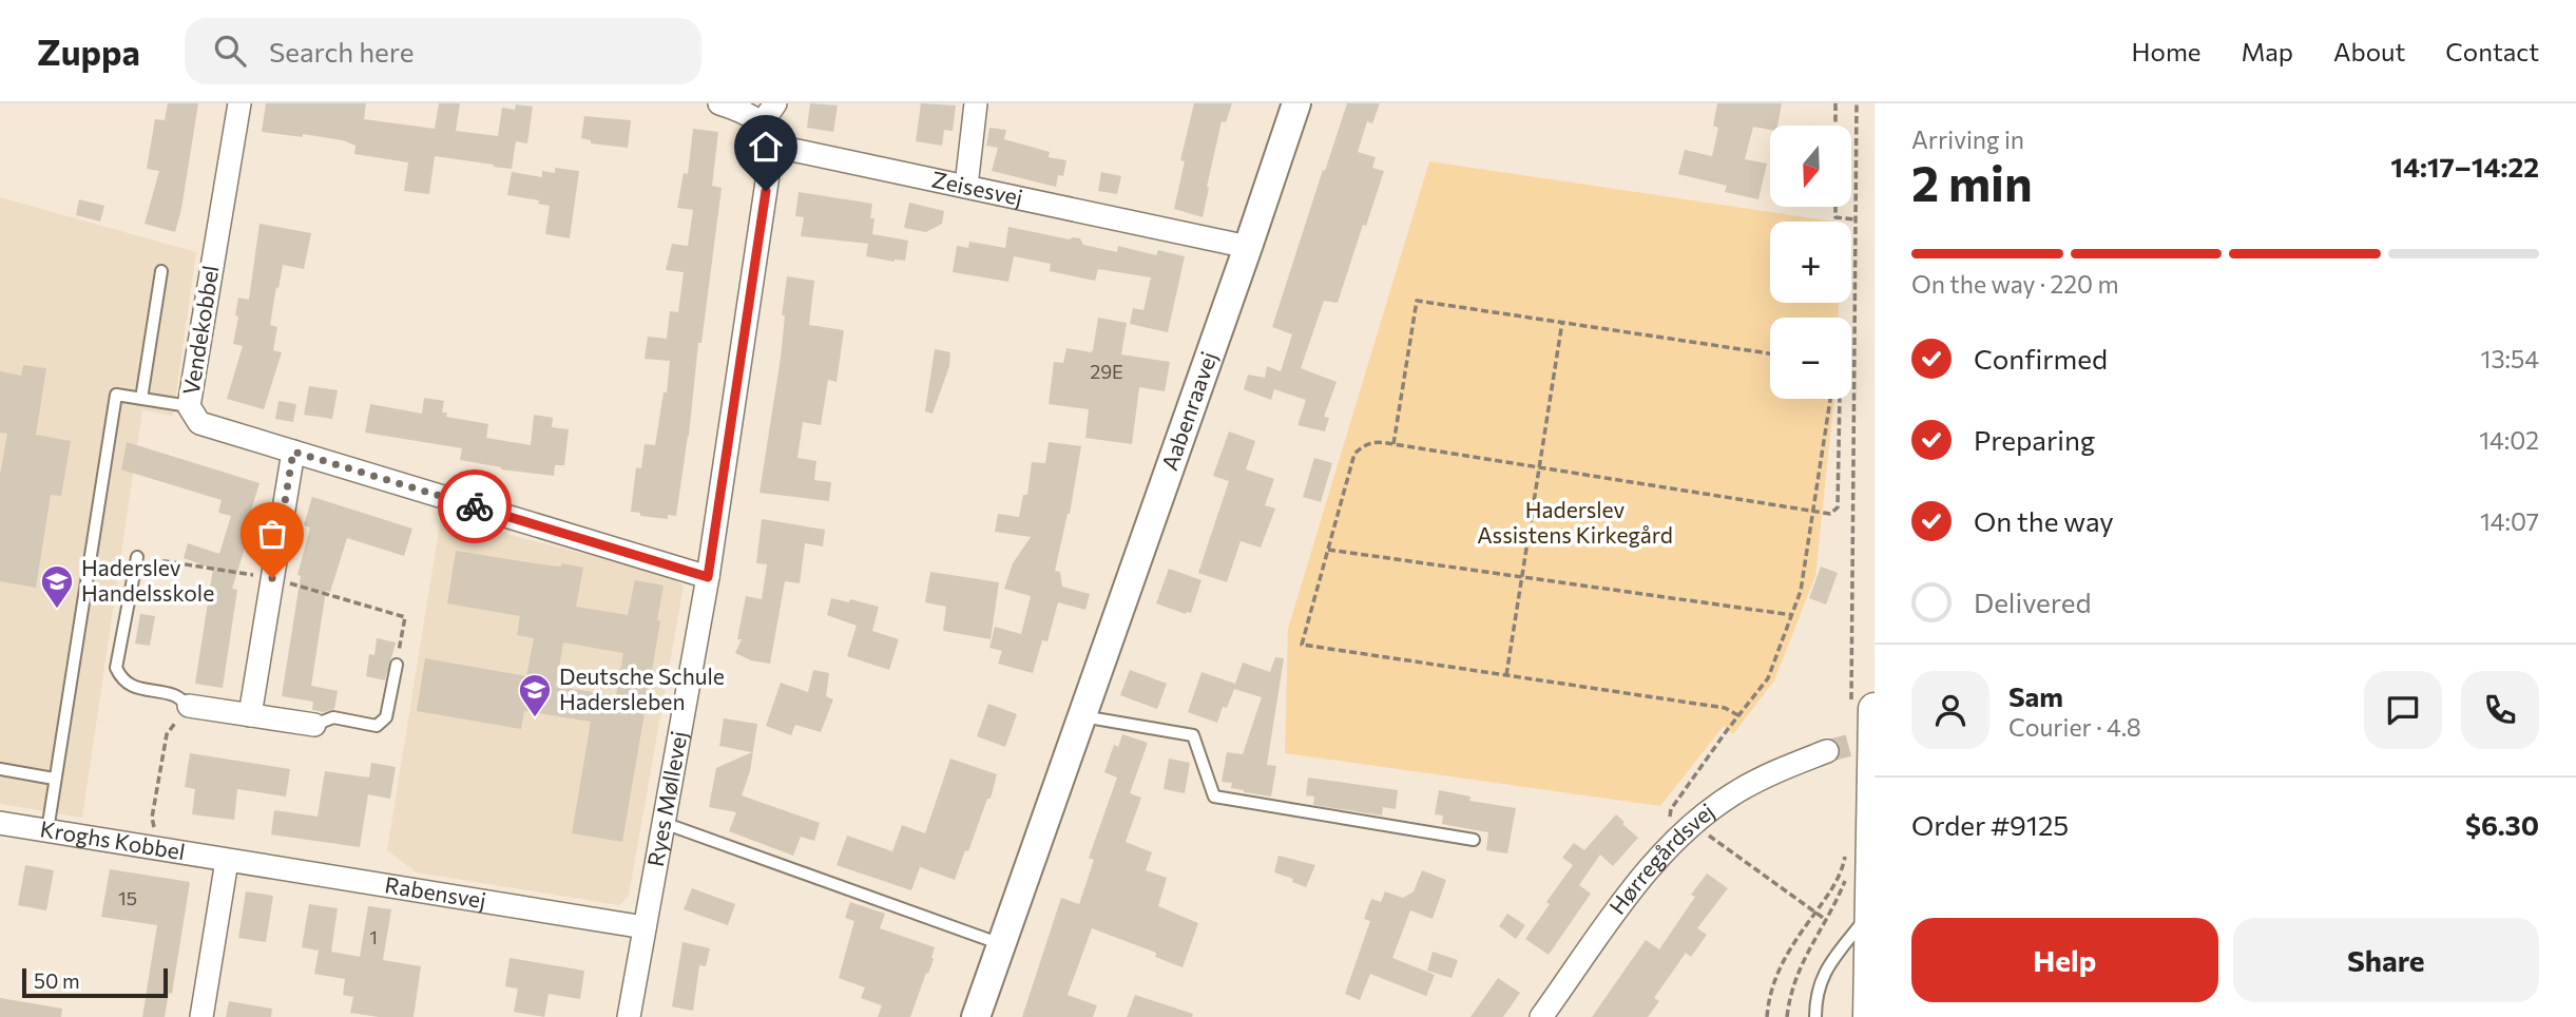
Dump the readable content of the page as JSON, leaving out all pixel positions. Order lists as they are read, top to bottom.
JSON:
{
  "streets": {
    "street": [
      "Zeisesvej",
      "Vendekobbel",
      "Aabenraavej",
      "Ryes Møllevej",
      "Kroghs Kobbel",
      "Hørregårdsvej",
      "Rabensvej"
    ]
  },
  "crossings": [
    ["Zeisesvej", "Aabenraavej"],
    ["Zeisesvej", "Ryes Møllevej"],
    ["Vendekobbel", "Ryes Møllevej"],
    ["Ryes Møllevej", "Rabensvej"],
    ["Kroghs Kobbel", "Rabensvej"]
  ],
  "parks": ["Haderslev Assistens Kirkegård"],
  "places": {
    "school or university": ["Haderslev Handelsskole", "Deutsche Schule Hadersleben"]
  },
  "house_numbers": ["29E", "15", "1"],
  "scale_bar": "50 m",
  "north": "bottom",
  "page": {
    "header": "Zuppa",
    "search": "Search here",
    "nav": [
      "Home",
      "Map",
      "About",
      "Contact"
    ],
    "heading": ["2 min", "Arriving in", "14:17–14:22"],
    "panel": [
      "Sam",
      "Courier · 4.8",
      "Order #9125",
      "$6.30"
    ],
    "map_buttons": ["+", "−"],
    "bar": "On the way · 220 m",
    "list": [
      ["Confirmed", "13:54"],
      ["Preparing", "14:02"],
      ["On the way", "14:07"],
      "Delivered"
    ],
    "buttons": ["Help", "Share"],
    "scale": "50 m"
  }
}
